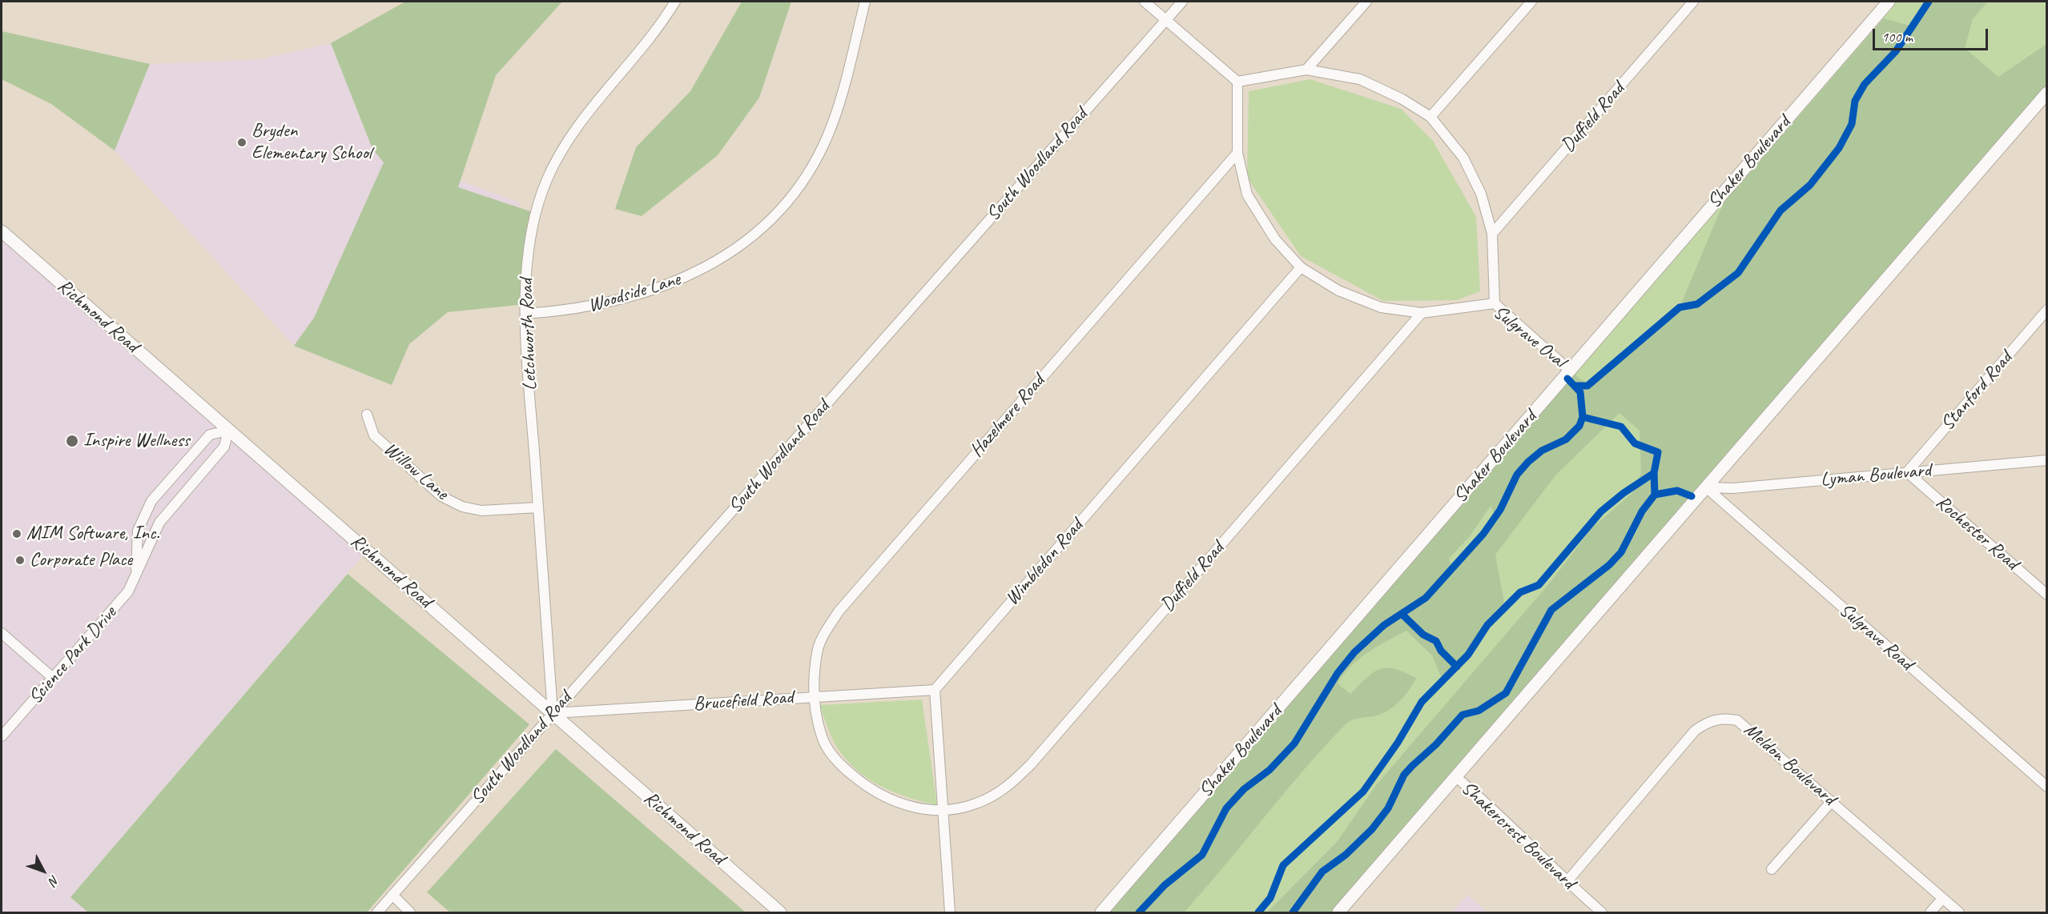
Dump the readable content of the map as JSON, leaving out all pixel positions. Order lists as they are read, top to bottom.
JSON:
{
  "streets": {
    "main road": ["Shaker Boulevard", "Richmond Road"],
    "street": [
      "Duffield Road",
      "South Woodland Road",
      "Woodside Lane",
      "Letchworth Road",
      "Sulgrave Oval",
      "Stanford Road",
      "Hazelmere Road",
      "Willow Lane",
      "Lyman Boulevard",
      "Rochester Road",
      "Wimbledon Road",
      "Sulgrave Road",
      "Science Park Drive",
      "Brucefield Road",
      "Meldon Boulevard",
      "Shakercrest Boulevard"
    ]
  },
  "crossings": [
    ["Duffield Road", "Sulgrave Oval"],
    ["Duffield Road", "Hazelmere Road"],
    ["Shaker Boulevard", "Sulgrave Oval"],
    ["South Woodland Road", "Richmond Road"],
    ["South Woodland Road", "Letchworth Road"],
    ["South Woodland Road", "Brucefield Road"],
    ["Woodside Lane", "Letchworth Road"],
    ["Richmond Road", "Letchworth Road"],
    ["Richmond Road", "Science Park Drive"],
    ["Richmond Road", "Brucefield Road"],
    ["Letchworth Road", "Willow Lane"],
    ["Letchworth Road", "Brucefield Road"],
    ["Sulgrave Oval", "Hazelmere Road"],
    ["Sulgrave Oval", "Wimbledon Road"],
    ["Stanford Road", "Lyman Boulevard"],
    ["Stanford Road", "Rochester Road"],
    ["Hazelmere Road", "Brucefield Road"],
    ["Lyman Boulevard", "Rochester Road"],
    ["Lyman Boulevard", "Sulgrave Road"],
    ["Wimbledon Road", "Brucefield Road"],
    ["Meldon Boulevard", "Shakercrest Boulevard"]
  ],
  "places": [
    "Bryden Elementary School",
    "Inspire Wellness",
    "MIM Software, Inc.",
    "Corporate Place"
  ],
  "scale_bar": "100 m",
  "north": "bottom right"
}
